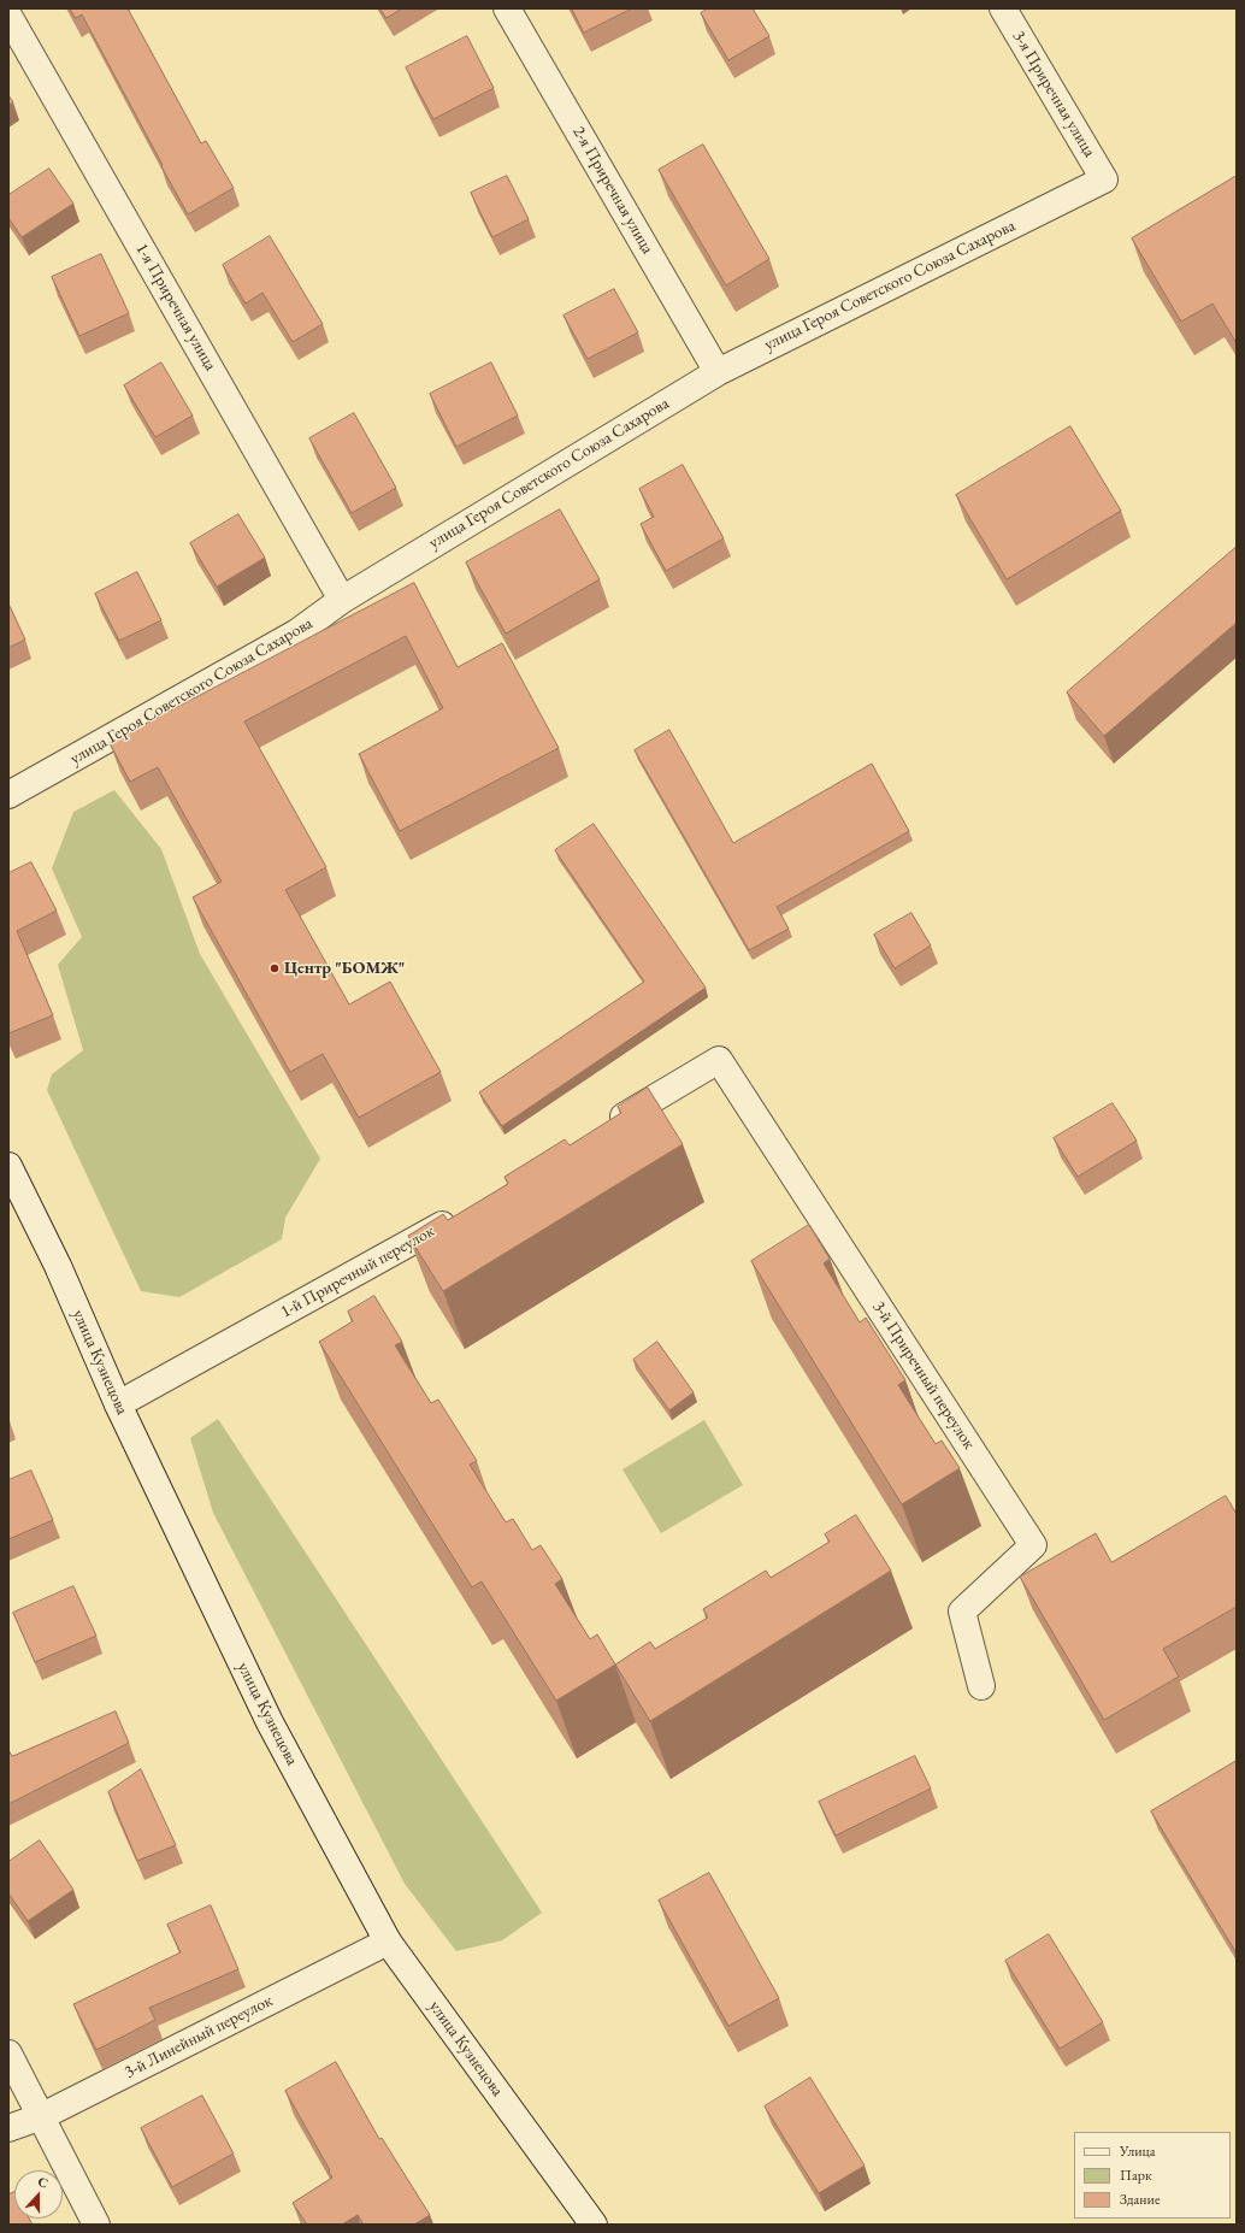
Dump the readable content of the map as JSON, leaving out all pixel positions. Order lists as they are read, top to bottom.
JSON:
{
  "streets": {
    "street": [
      "3-я Приречная улица",
      "2-я Приречная улица",
      "улица Героя Советского Союза Сахарова",
      "1-я Приречная улица",
      "1-й Приречный переулок",
      "улица Кузнецова",
      "3-й Приречный переулок",
      "3-й Линейный переулок"
    ]
  },
  "crossings": [
    ["3-я Приречная улица", "улица Героя Советского Союза Сахарова"],
    ["2-я Приречная улица", "улица Героя Советского Союза Сахарова"],
    ["улица Героя Советского Союза Сахарова", "1-я Приречная улица"],
    ["1-й Приречный переулок", "улица Кузнецова"],
    ["улица Кузнецова", "3-й Линейный переулок"]
  ],
  "places": ["Центр \"БОМЖ\""],
  "legend": ["Улица", "Парк", "Здание"],
  "north": "top"
}
